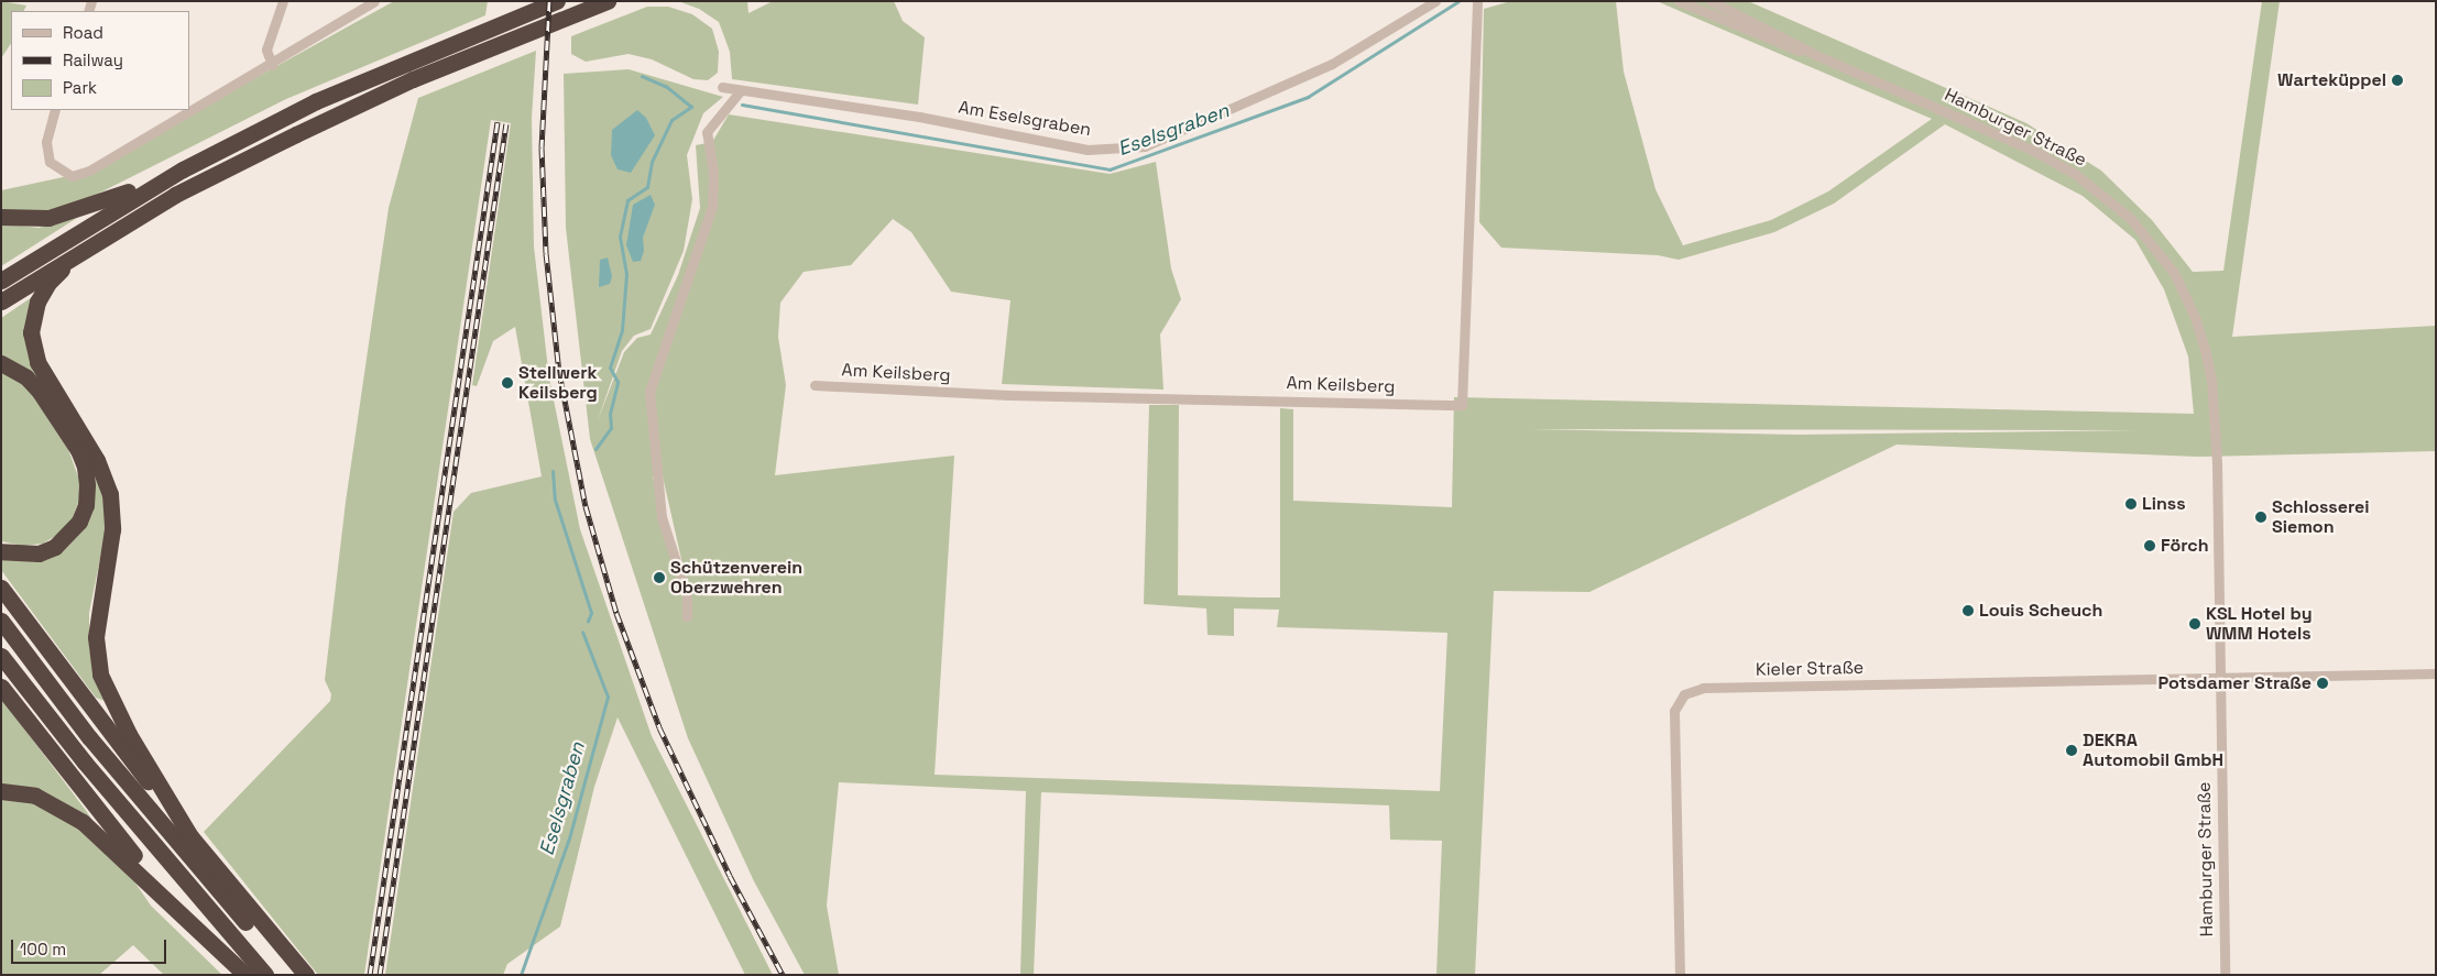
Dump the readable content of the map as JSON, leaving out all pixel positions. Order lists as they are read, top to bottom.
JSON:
{
  "streets": {
    "street": [
      "Am Eselsgraben",
      "Hamburger Straße",
      "Am Keilsberg",
      "Kieler Straße"
    ]
  },
  "crossings": [
    ["Hamburger Straße", "Kieler Straße"]
  ],
  "water": ["Eselsgraben"],
  "places": [
    "Warteküppel",
    "Stellwerk Keilsberg",
    "Linss",
    "Schlosserei Siemon",
    "Förch",
    "Schützenverein Oberzwehren",
    "Louis Scheuch",
    "KSL Hotel by WMM Hotels",
    "Potsdamer Straße",
    "DEKRA Automobil GmbH"
  ],
  "legend": ["Road", "Railway", "Park"],
  "scale_bar": "100 m"
}
